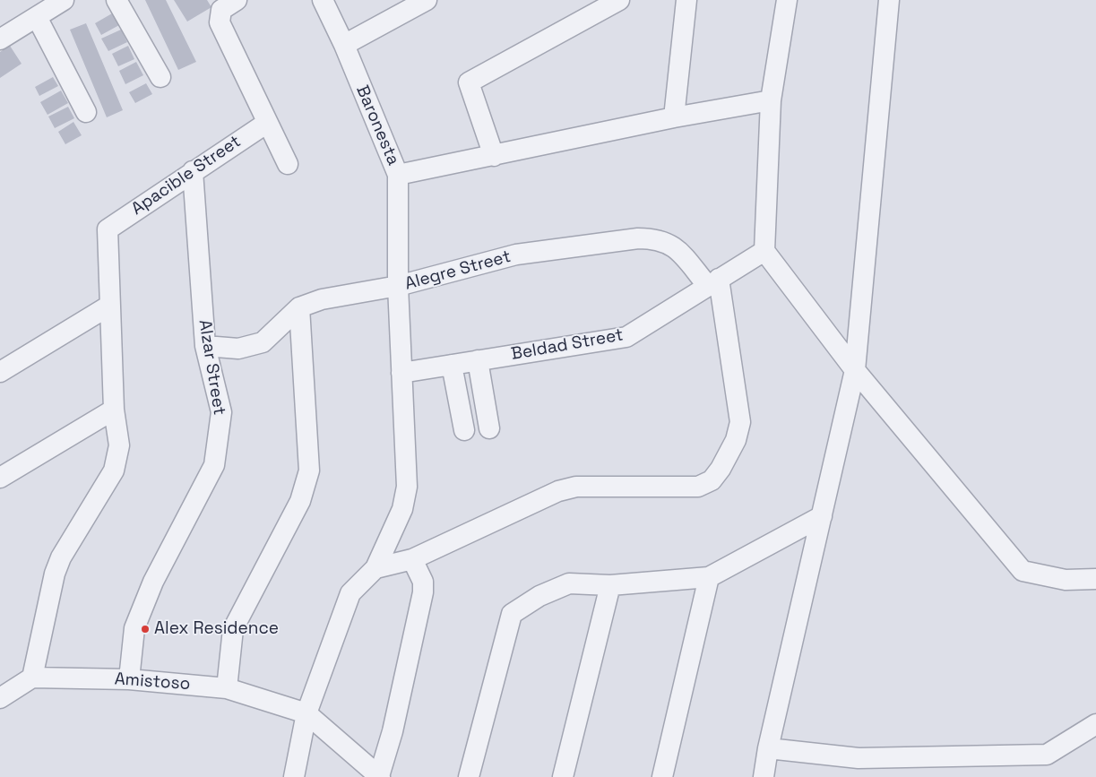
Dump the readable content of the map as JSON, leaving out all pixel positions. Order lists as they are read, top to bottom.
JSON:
{
  "streets": {
    "street": [
      "Baronesta",
      "Apacible Street",
      "Alegre Street",
      "Beldad Street",
      "Alzar Street",
      "Amistoso"
    ]
  },
  "crossings": [
    ["Baronesta", "Alegre Street"],
    ["Baronesta", "Beldad Street"],
    ["Apacible Street", "Alzar Street"],
    ["Alegre Street", "Beldad Street"],
    ["Alegre Street", "Alzar Street"],
    ["Alzar Street", "Amistoso"]
  ],
  "places": ["Alex Residence"]
}
